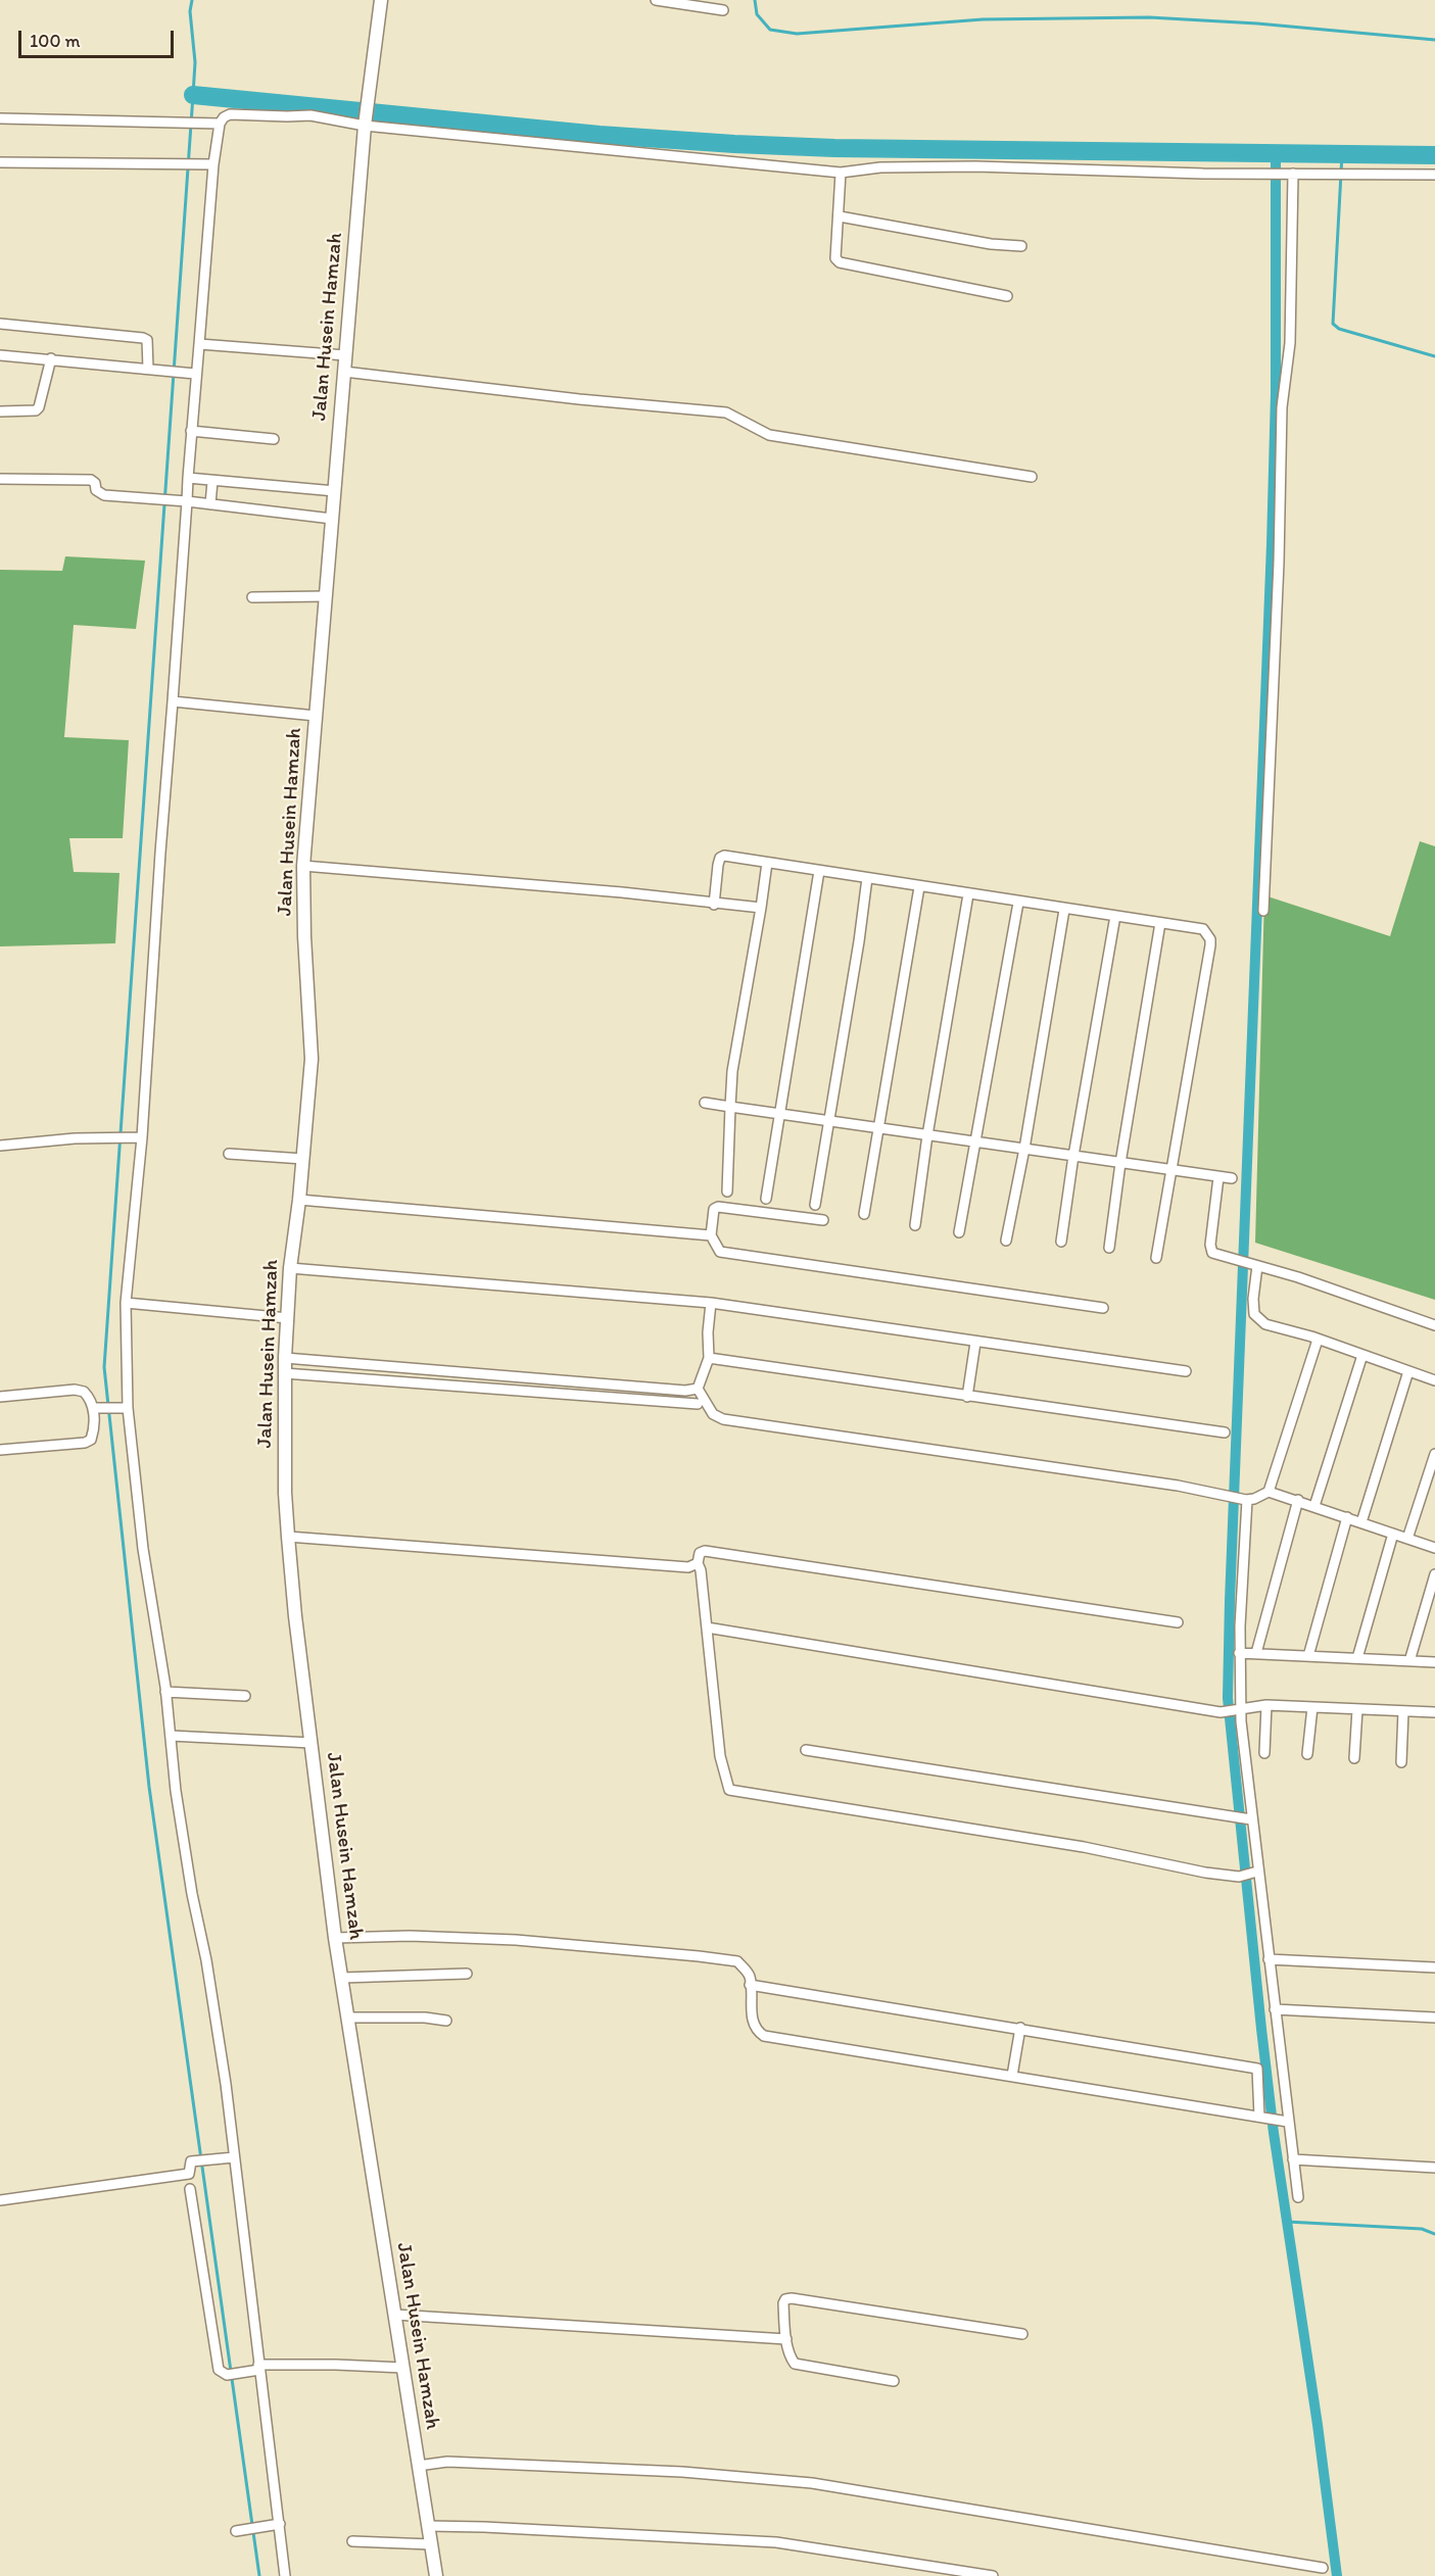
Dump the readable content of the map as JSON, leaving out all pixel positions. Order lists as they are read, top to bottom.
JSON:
{
  "streets": {
    "street": ["Jalan Husein Hamzah"]
  },
  "scale_bar": "100 m"
}
